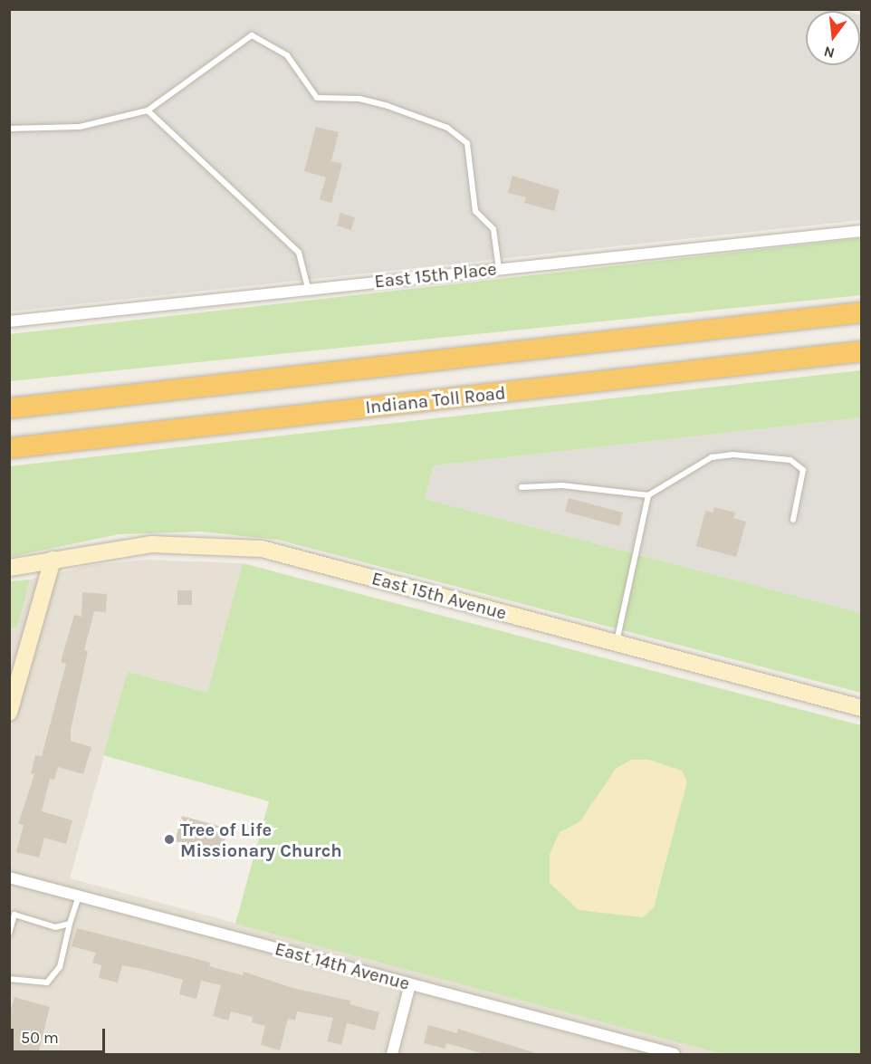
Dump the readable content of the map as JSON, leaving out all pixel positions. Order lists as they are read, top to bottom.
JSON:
{
  "streets": {
    "highway": ["Indiana Toll Road"],
    "street": ["East 15th Place", "East 15th Avenue", "East 14th Avenue"]
  },
  "places": ["Tree of Life Missionary Church"],
  "scale_bar": "50 m",
  "north": "bottom"
}
